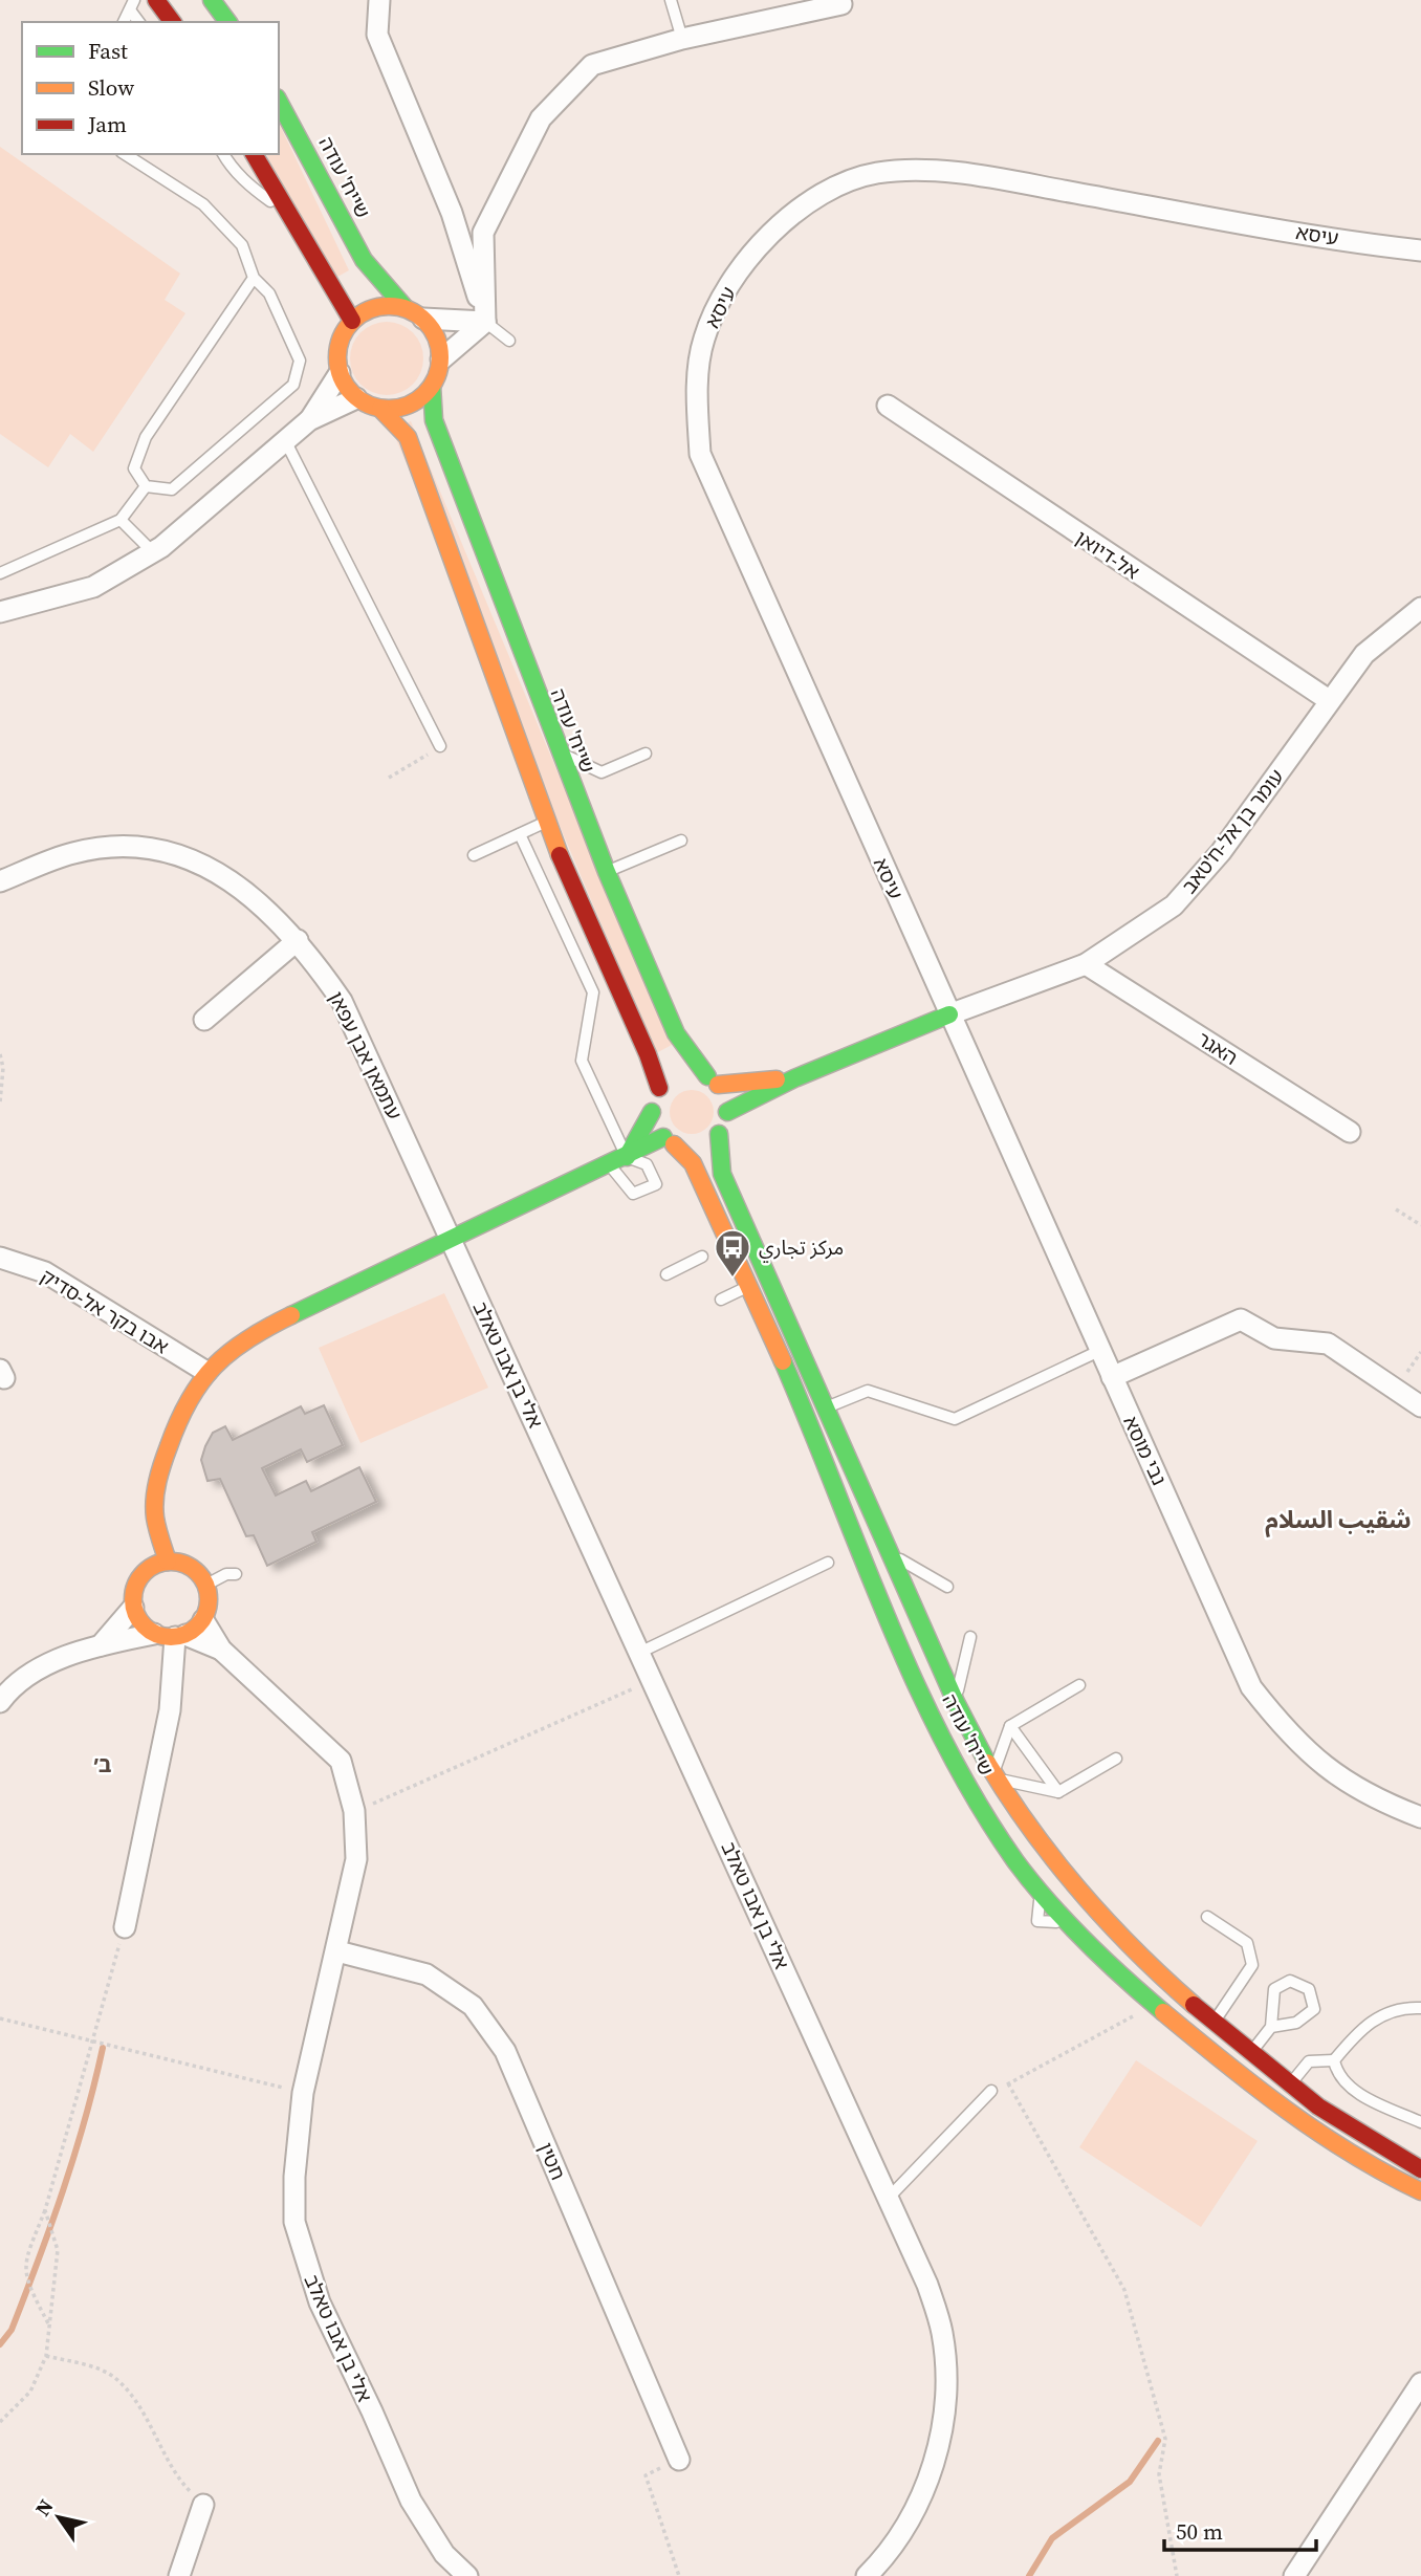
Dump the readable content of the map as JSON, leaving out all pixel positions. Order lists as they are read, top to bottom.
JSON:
{
  "streets": {
    "main road": ["שייח' עודה", "עומר בן אל-ח'טאב"],
    "street": [
      "עיסא",
      "אל-דיואן",
      "האגר",
      "עתמאן אבן עפאן",
      "אבו בקר אל-סדיק",
      "אלי בן אבו טאלב",
      "נבי מוסא",
      "חטין"
    ]
  },
  "crossings": [
    ["שייח' עודה", "עומר בן אל-ח'טאב"],
    ["עיסא", "עומר בן אל-ח'טאב"],
    ["עיסא", "נבי מוסא"],
    ["אל-דיואן", "עומר בן אל-ח'טאב"],
    ["עומר בן אל-ח'טאב", "האגר"],
    ["עומר בן אל-ח'טאב", "נבי מוסא"],
    ["עתמאן אבן עפאן", "אלי בן אבו טאלב"],
    ["אלי בן אבו טאלב", "חטין"]
  ],
  "districts": ["شقيب السلام", "ב׳"],
  "places": {
    "bus stop": ["مركز تجاري"]
  },
  "legend": ["Fast", "Slow", "Jam"],
  "scale_bar": "50 m",
  "north": "top left"
}
